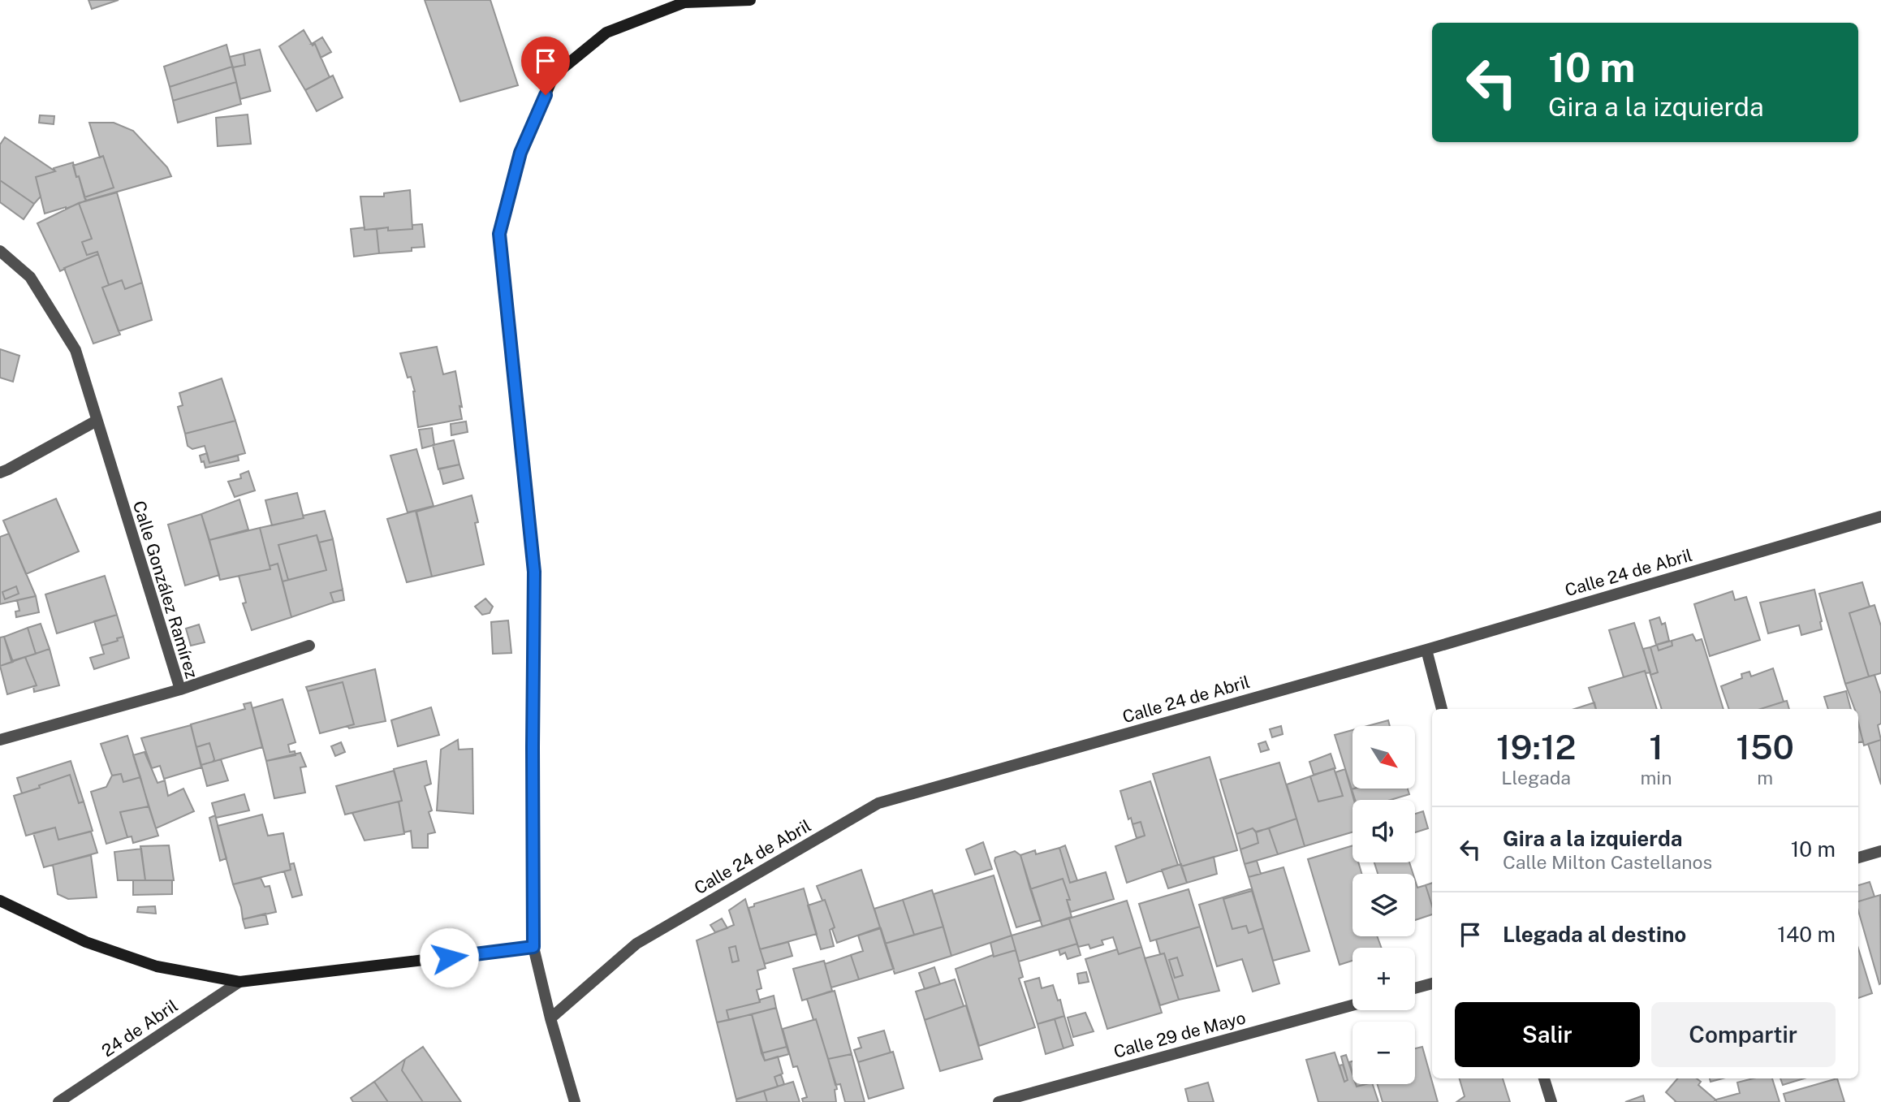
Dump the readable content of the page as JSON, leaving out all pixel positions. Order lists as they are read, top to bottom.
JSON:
{
  "streets": {
    "street": [
      "Calle 24 de Abril",
      "Calle González Ramírez",
      "24 de Abril",
      "Calle 29 de Mayo"
    ]
  },
  "north": "bottom right",
  "page": {
    "turn": ["10 m", "Gira a la izquierda"],
    "eta": [
      "19:12",
      "Llegada",
      "1",
      "min",
      "150",
      "m"
    ],
    "map_buttons": ["+", "−"],
    "list": [
      {
        "name": "Gira a la izquierda",
        "note": "Calle Milton Castellanos",
        "value": "10 m"
      },
      {
        "name": "Llegada al destino",
        "value": "140 m"
      }
    ],
    "buttons": ["Salir", "Compartir"]
  }
}
